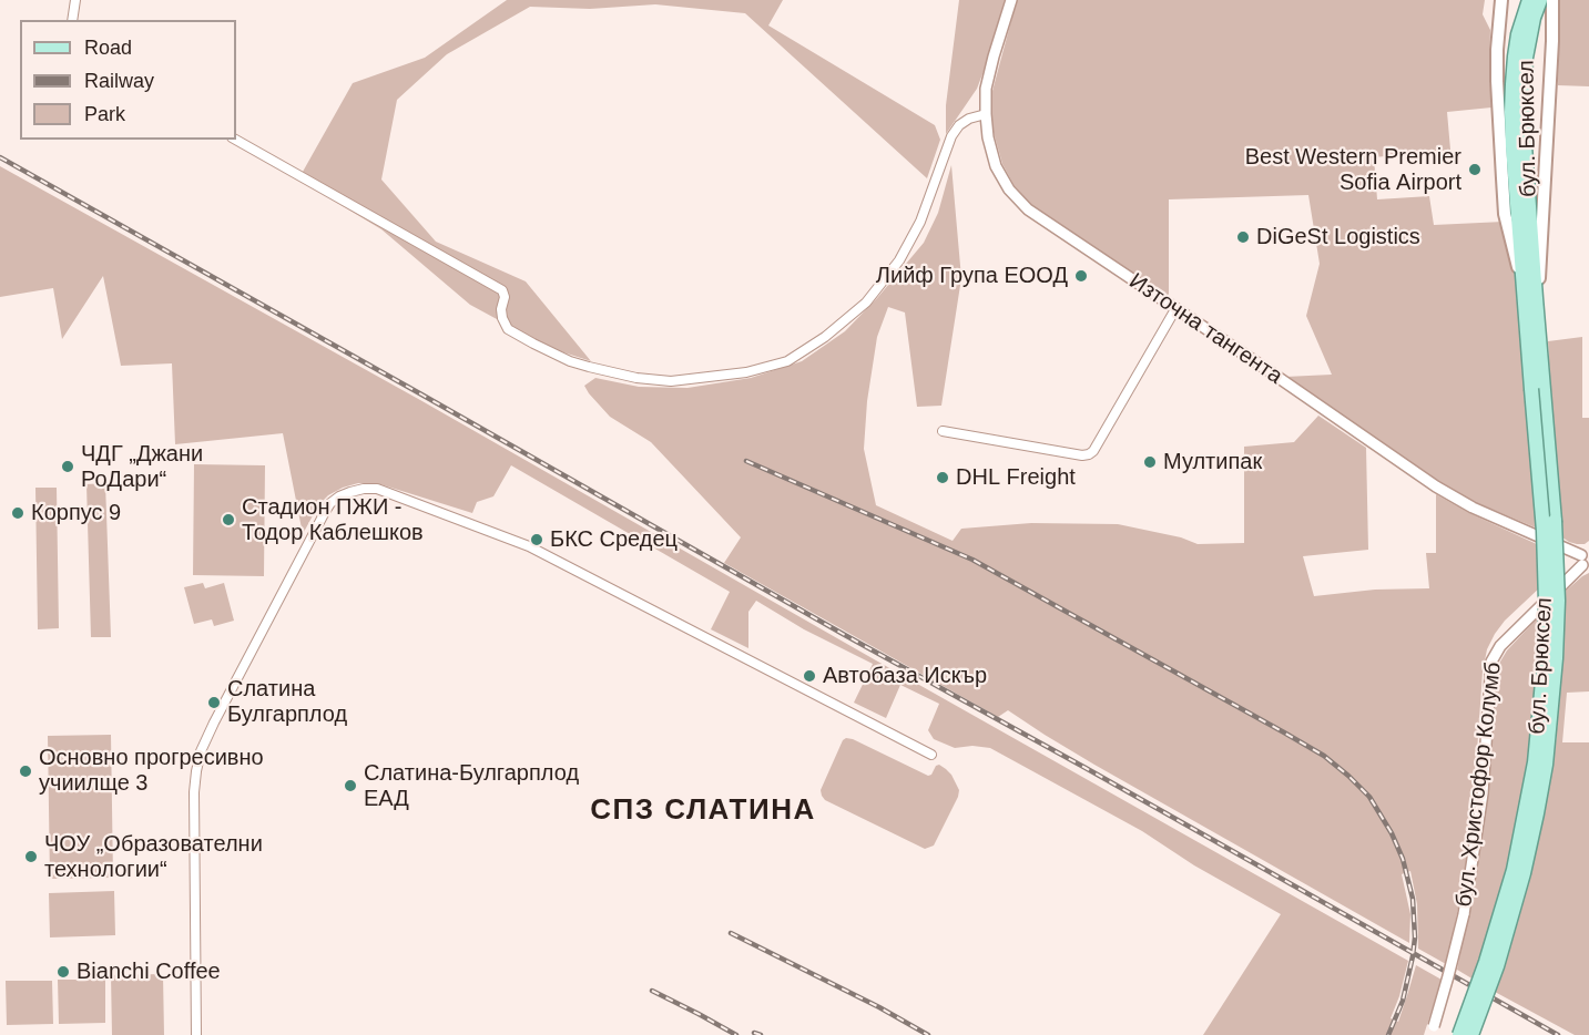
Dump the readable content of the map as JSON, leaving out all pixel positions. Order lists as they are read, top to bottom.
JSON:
{
  "streets": {
    "main road": ["бул. Брюксел"],
    "street": ["Източна тангента", "бул. Христофор Колумб"]
  },
  "crossings": [
    ["Източна тангента", "бул. Христофор Колумб"]
  ],
  "districts": ["СПЗ СЛАТИНА"],
  "places": [
    "Best Western Premier Sofia Airport",
    "DiGeSt Logistics",
    "Лийф Група ЕООД",
    "Мултипак",
    "ЧДГ „Джани РоДари“",
    "DHL Freight",
    "Корпус 9",
    "Стадион ПЖИ - Тодор Каблешков",
    "БКС Средец",
    "Автобаза Искър",
    "Слатина Булгарплод",
    "Основно прогресивно учиилще 3",
    "Слатина-Булгарплод ЕАД",
    "ЧОУ „Образователни технологии“",
    "Bianchi Coffee"
  ],
  "legend": ["Road", "Railway", "Park"]
}
